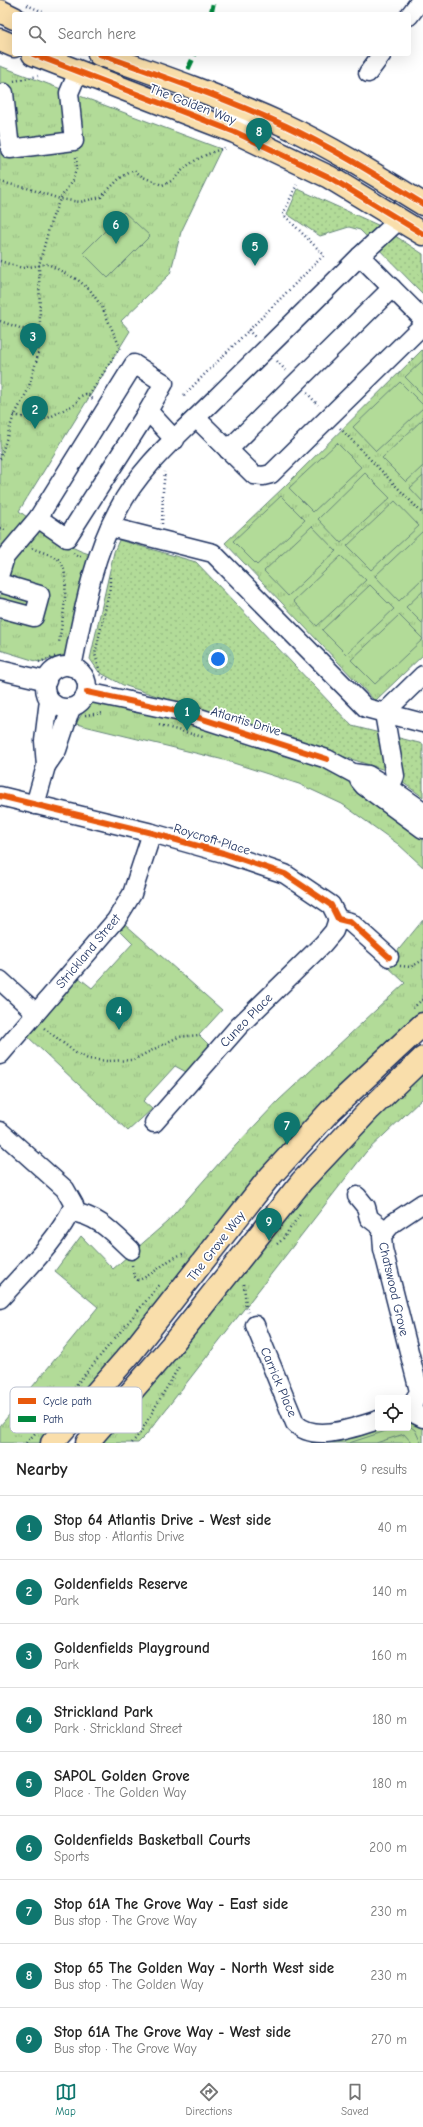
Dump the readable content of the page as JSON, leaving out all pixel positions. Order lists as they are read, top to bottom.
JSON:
{
  "streets": {
    "main road": ["The Golden Way", "The Grove Way"],
    "street": [
      "Atlantis Drive",
      "Roycroft Place",
      "Strickland Street",
      "Cuneo Place",
      "Chatswood Grove",
      "Carrick Place"
    ]
  },
  "crossings": [
    ["Roycroft Place", "Strickland Street"],
    ["Roycroft Place", "Cuneo Place"]
  ],
  "legend": ["Cycle path", "Path"],
  "page": {
    "search": "Search here",
    "pins": [
      "8",
      "6",
      "5",
      "3",
      "2",
      "1",
      "4",
      "7",
      "9"
    ],
    "heading": ["Nearby", "9 results"],
    "list": [
      {
        "mark": "1",
        "name": "Stop 64 Atlantis Drive - West side",
        "note": "Bus stop · Atlantis Drive",
        "value": "40 m"
      },
      {
        "mark": "2",
        "name": "Goldenfields Reserve",
        "note": "Park",
        "value": "140 m"
      },
      {
        "mark": "3",
        "name": "Goldenfields Playground",
        "note": "Park",
        "value": "160 m"
      },
      {
        "mark": "4",
        "name": "Strickland Park",
        "note": "Park · Strickland Street",
        "value": "180 m"
      },
      {
        "mark": "5",
        "name": "SAPOL Golden Grove",
        "note": "Place · The Golden Way",
        "value": "180 m"
      },
      {
        "mark": "6",
        "name": "Goldenfields Basketball Courts",
        "note": "Sports",
        "value": "200 m"
      },
      {
        "mark": "7",
        "name": "Stop 61A The Grove Way - East side",
        "note": "Bus stop · The Grove Way",
        "value": "230 m"
      },
      {
        "mark": "8",
        "name": "Stop 65 The Golden Way - North West side",
        "note": "Bus stop · The Golden Way",
        "value": "230 m"
      },
      {
        "mark": "9",
        "name": "Stop 61A The Grove Way - West side",
        "note": "Bus stop · The Grove Way",
        "value": "270 m"
      }
    ],
    "nav": ["Map", "Directions", "Saved"]
  }
}
